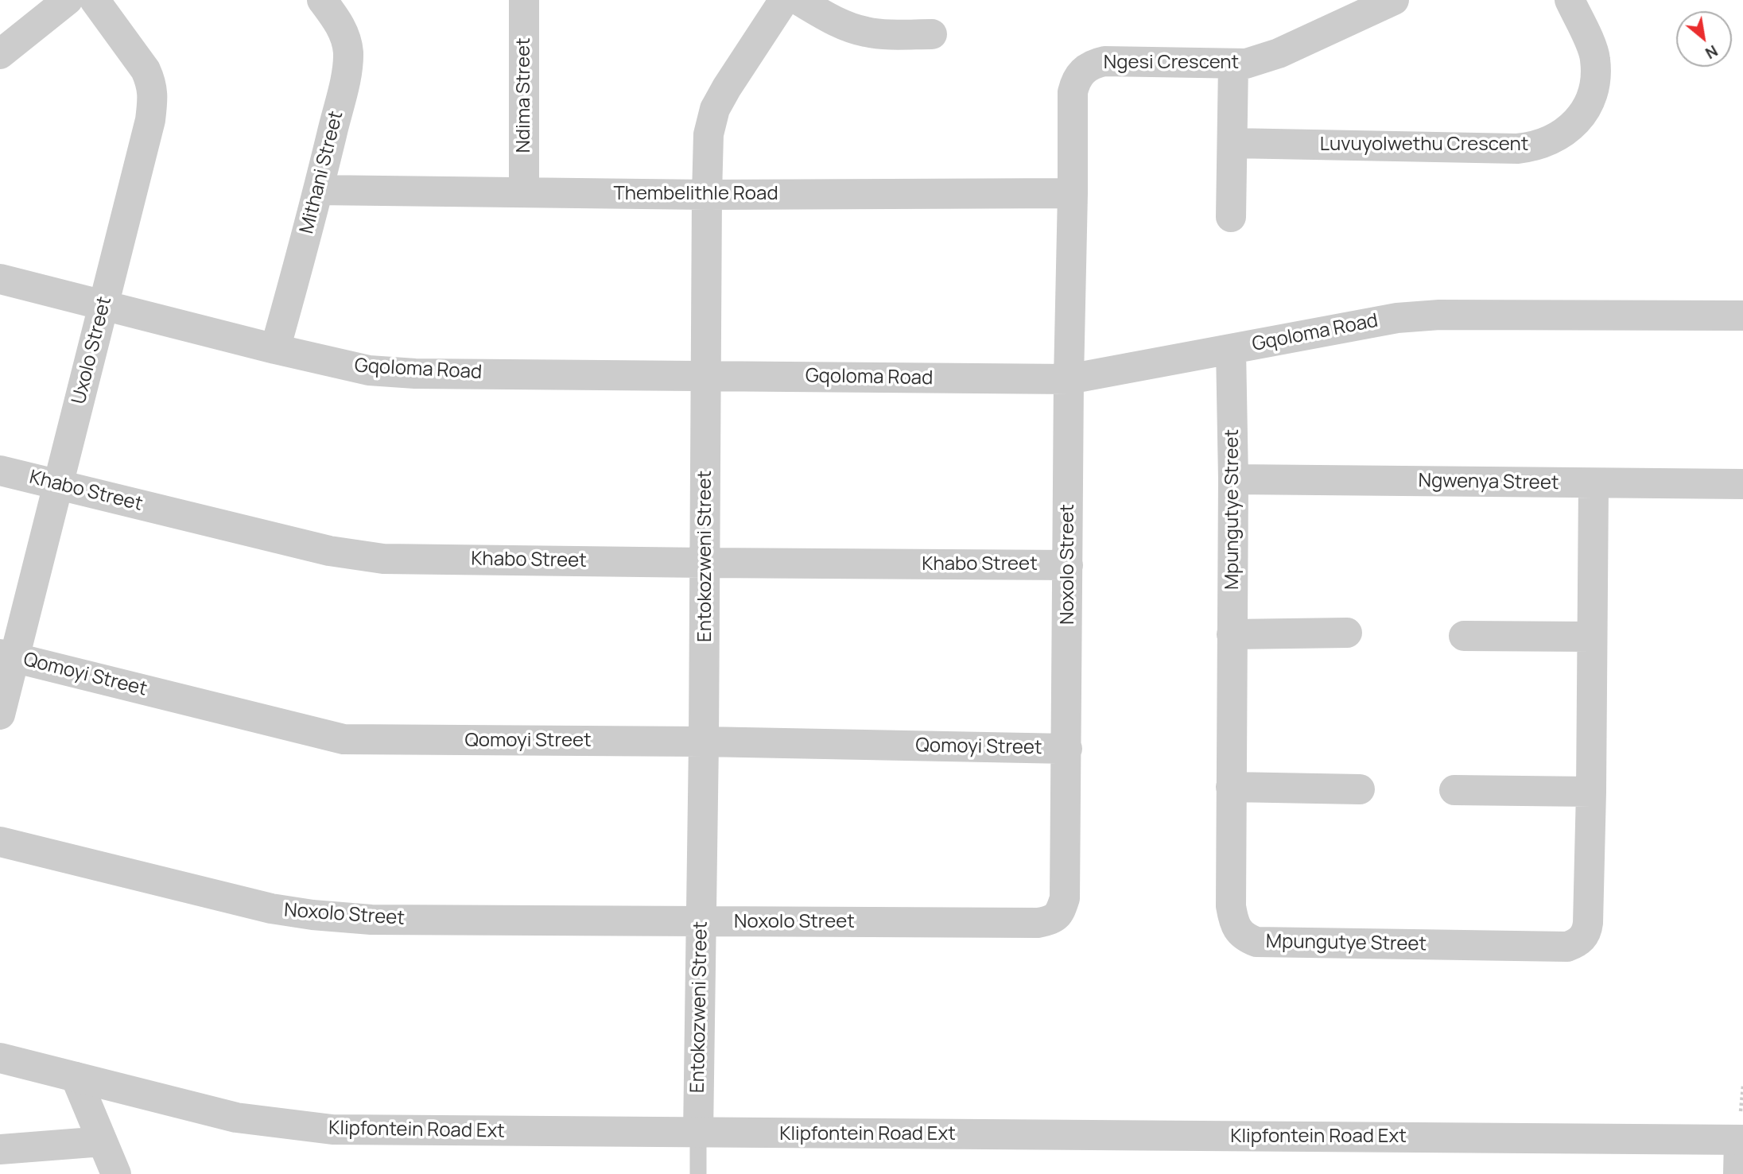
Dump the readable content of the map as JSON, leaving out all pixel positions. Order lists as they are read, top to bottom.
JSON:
{
  "streets": {
    "street": [
      "Ngesi Crescent",
      "Ndima Street",
      "Luvuyolwethu Crescent",
      "Mithani Street",
      "Thembelithle Road",
      "Gqoloma Road",
      "Uxolo Street",
      "Ngwenya Street",
      "Khabo Street",
      "Mpungutye Street",
      "Entokozweni Street",
      "Noxolo Street",
      "Qomoyi Street",
      "Klipfontein Road Ext"
    ]
  },
  "crossings": [
    ["Ngesi Crescent", "Thembelithle Road"],
    ["Ngesi Crescent", "Gqoloma Road"],
    ["Ngesi Crescent", "Noxolo Street"],
    ["Ndima Street", "Thembelithle Road"],
    ["Mithani Street", "Thembelithle Road"],
    ["Mithani Street", "Gqoloma Road"],
    ["Thembelithle Road", "Entokozweni Street"],
    ["Gqoloma Road", "Uxolo Street"],
    ["Gqoloma Road", "Mpungutye Street"],
    ["Gqoloma Road", "Entokozweni Street"],
    ["Gqoloma Road", "Noxolo Street"],
    ["Uxolo Street", "Khabo Street"],
    ["Uxolo Street", "Qomoyi Street"],
    ["Ngwenya Street", "Mpungutye Street"],
    ["Khabo Street", "Entokozweni Street"],
    ["Khabo Street", "Noxolo Street"],
    ["Entokozweni Street", "Noxolo Street"],
    ["Entokozweni Street", "Qomoyi Street"],
    ["Entokozweni Street", "Klipfontein Road Ext"],
    ["Noxolo Street", "Qomoyi Street"]
  ],
  "north": "bottom right"
}
